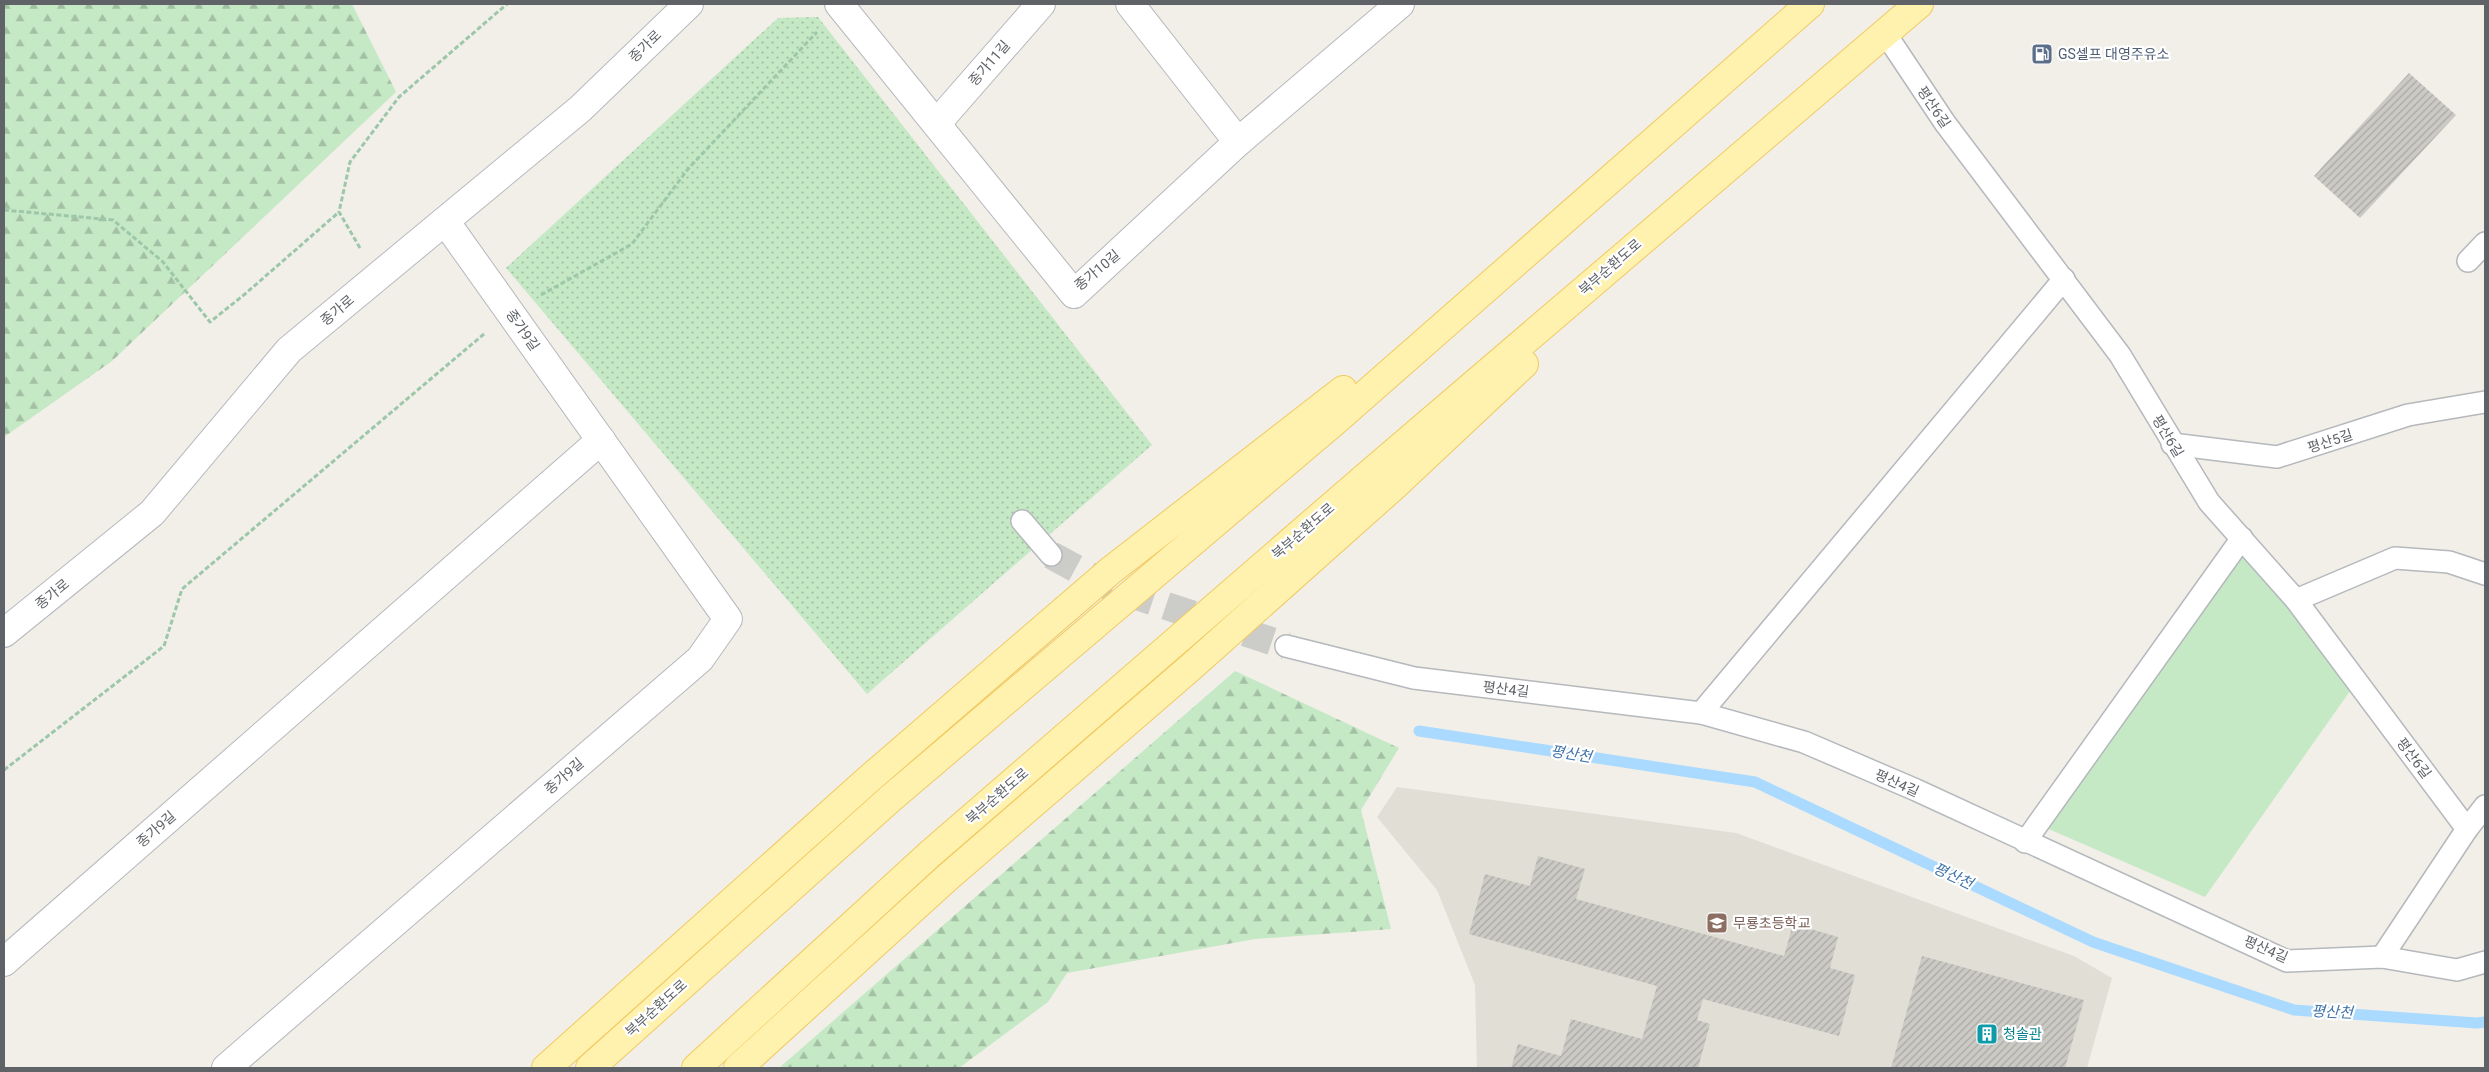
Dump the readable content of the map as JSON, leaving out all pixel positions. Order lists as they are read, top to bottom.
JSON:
{
  "streets": {
    "main road": ["북부순환도로"],
    "street": [
      "종가로",
      "종가11길",
      "종가10길",
      "종가9길"
    ],
    "lane": ["평산6길", "평산5길", "평산4길"]
  },
  "crossings": [
    ["종가로", "종가9길"],
    ["종가11길", "종가10길"],
    ["평산6길", "북부순환도로"],
    ["평산6길", "평산5길"]
  ],
  "water": ["평산천"],
  "places": {
    "fuel station": ["GS셀프 대영주유소"],
    "school or university": ["무룡초등학교"],
    "building": ["청솔관"]
  }
}
